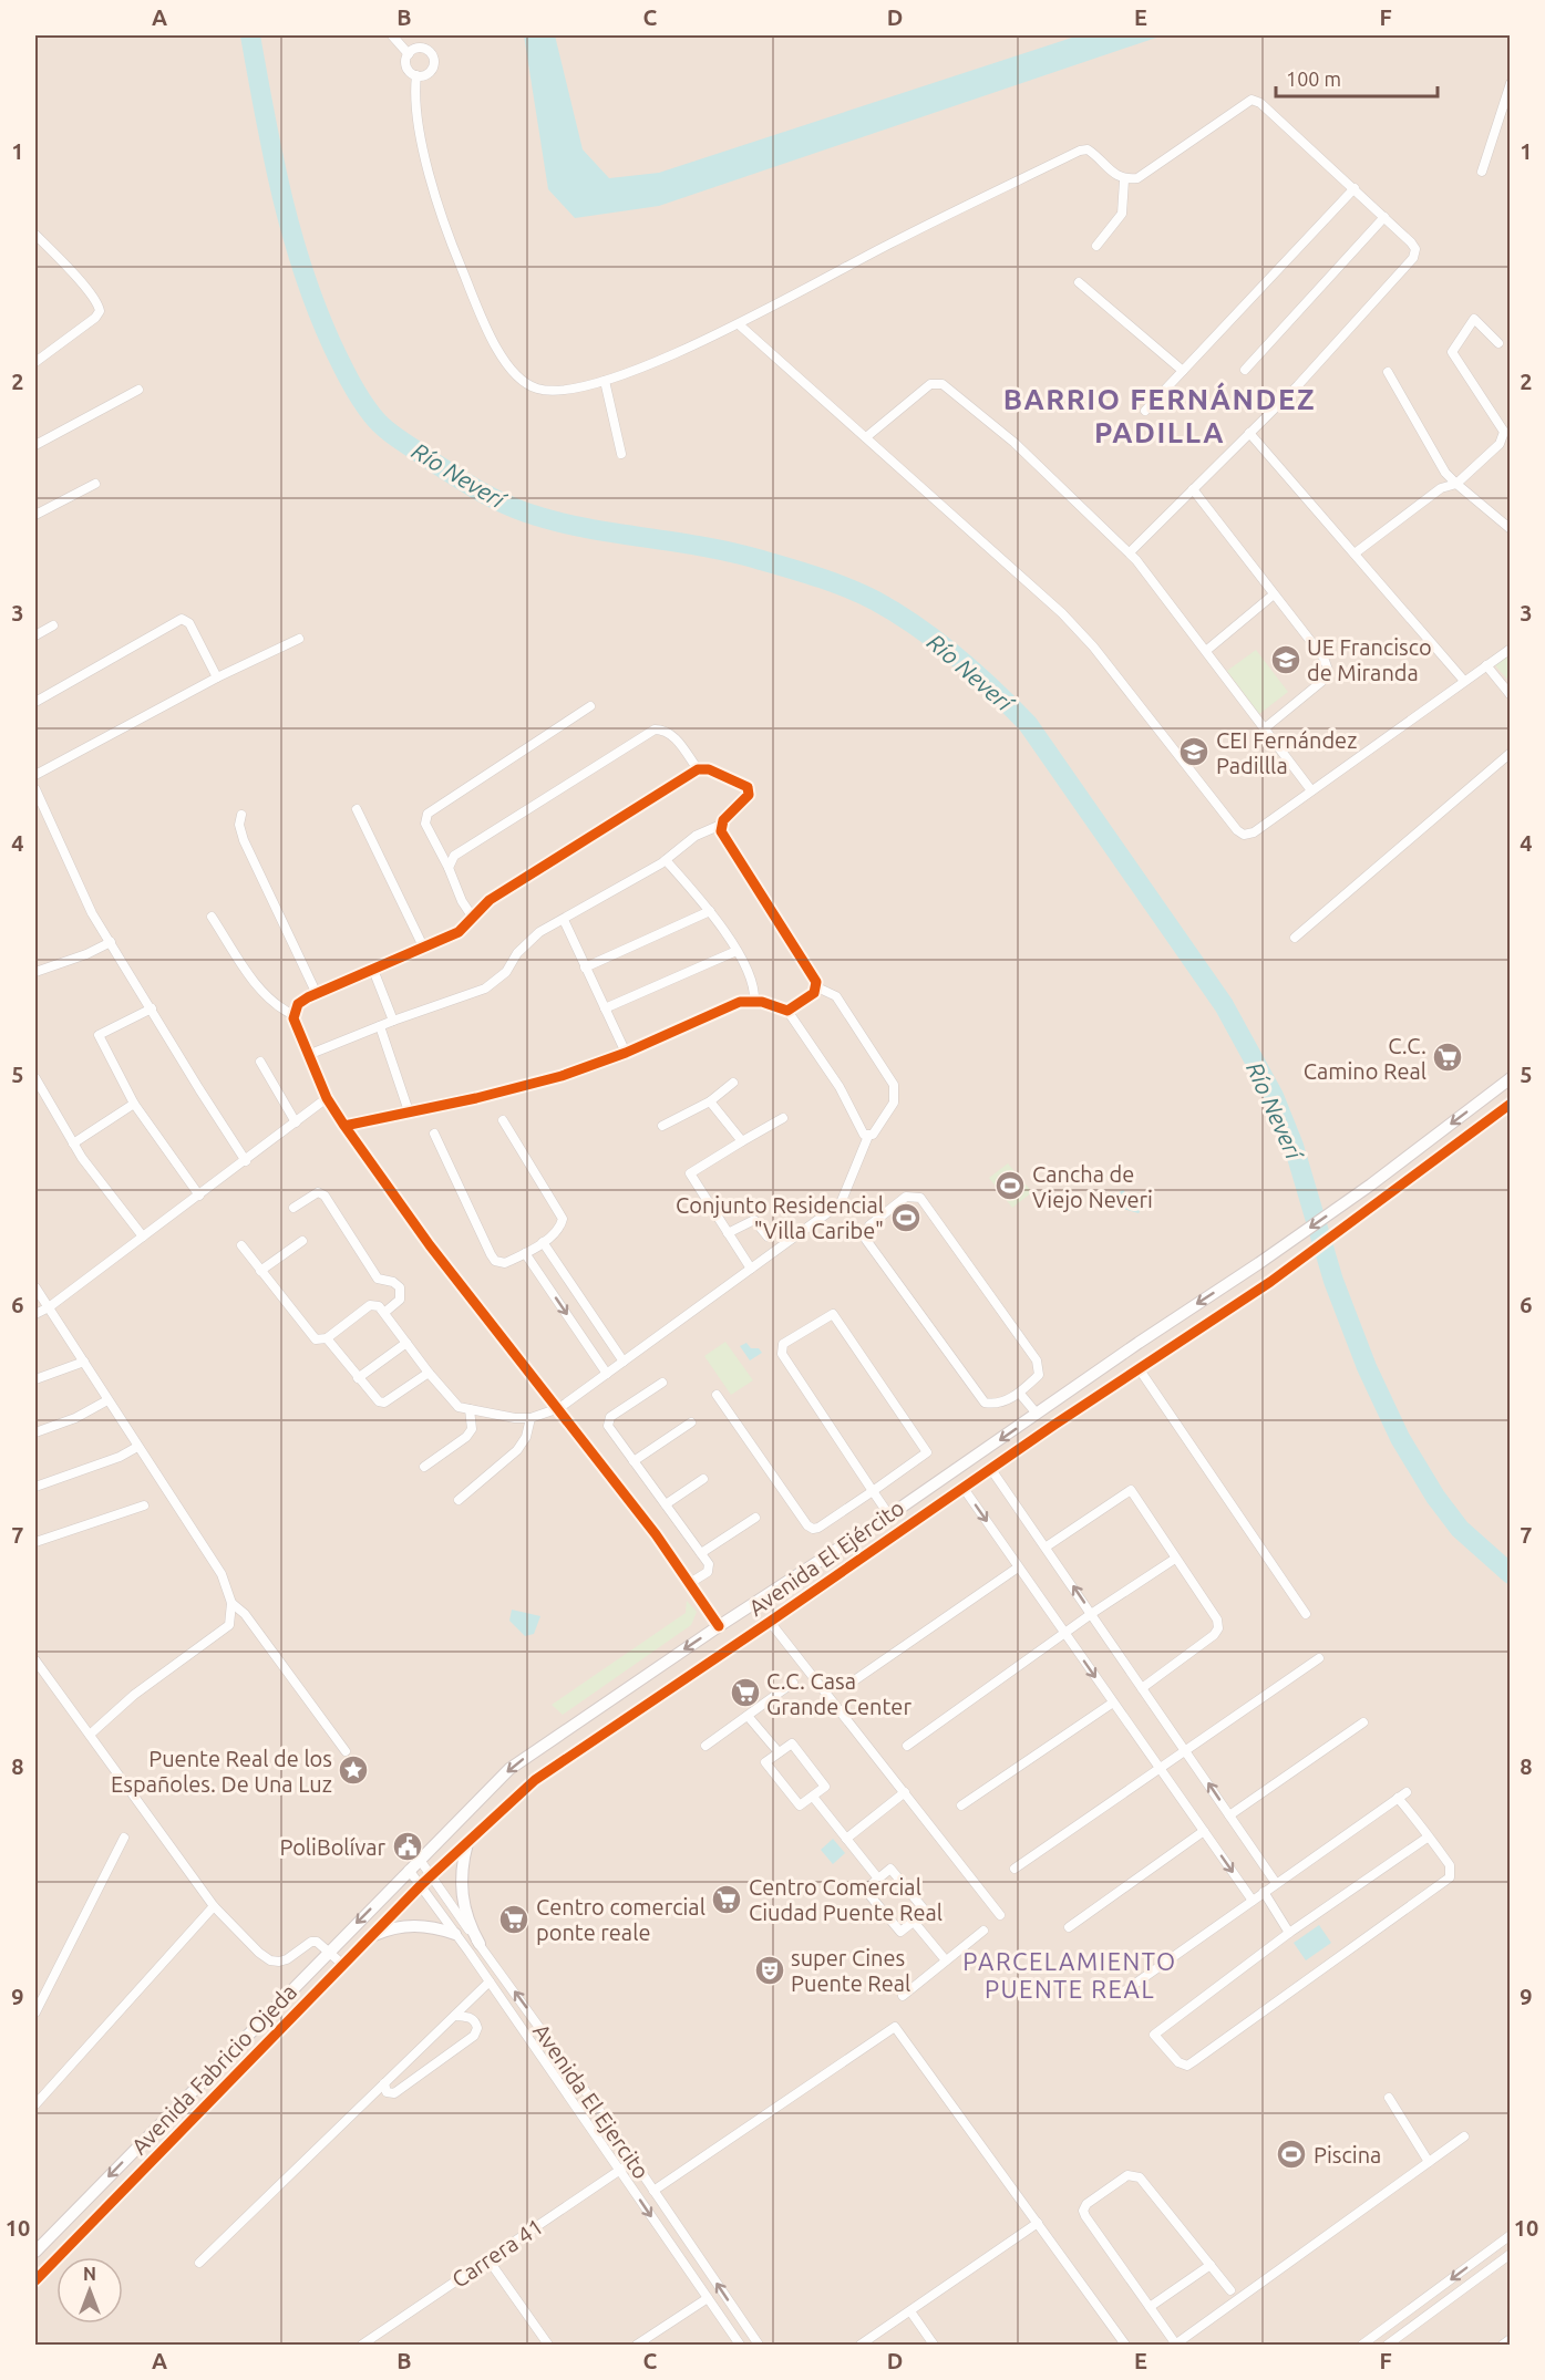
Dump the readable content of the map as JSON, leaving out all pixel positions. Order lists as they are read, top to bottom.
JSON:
{
  "streets": {
    "street": [
      "Avenida El Ejército",
      "Avenida Fabricio Ojeda",
      "Avenida El Ejercito",
      "Carrera 41"
    ]
  },
  "crossings": [
    ["Avenida El Ejército", "Avenida Fabricio Ojeda"],
    ["Avenida El Ejército", "Avenida El Ejercito"],
    ["Avenida Fabricio Ojeda", "Avenida El Ejercito"],
    ["Avenida El Ejercito", "Carrera 41"]
  ],
  "districts": ["BARRIO FERNÁNDEZ PADILLA", "PARCELAMIENTO PUENTE REAL"],
  "water": ["Río Neverí"],
  "places": {
    "school or university": ["UE Francisco de Miranda", "CEI Fernández Padillla"],
    "supermarket": [
      "C.C. Camino Real",
      "C.C. Casa Grande Center",
      "Centro Comercial Ciudad Puente Real",
      "Centro comercial ponte reale"
    ],
    "sports": ["Cancha de Viejo Neveri", "Conjunto Residencial \"Villa Caribe\"", "Piscina"],
    "place": ["Puente Real de los Españoles. De Una Luz"],
    "public building": ["PoliBolívar"],
    "theatre": ["super Cines Puente Real"]
  },
  "scale_bar": "100 m",
  "north": "top",
  "grid": {
    "columns": [
      "A",
      "B",
      "C",
      "D",
      "E",
      "F"
    ],
    "rows": [
      "1",
      "2",
      "3",
      "4",
      "5",
      "6",
      "7",
      "8",
      "9",
      "10"
    ]
  }
}
